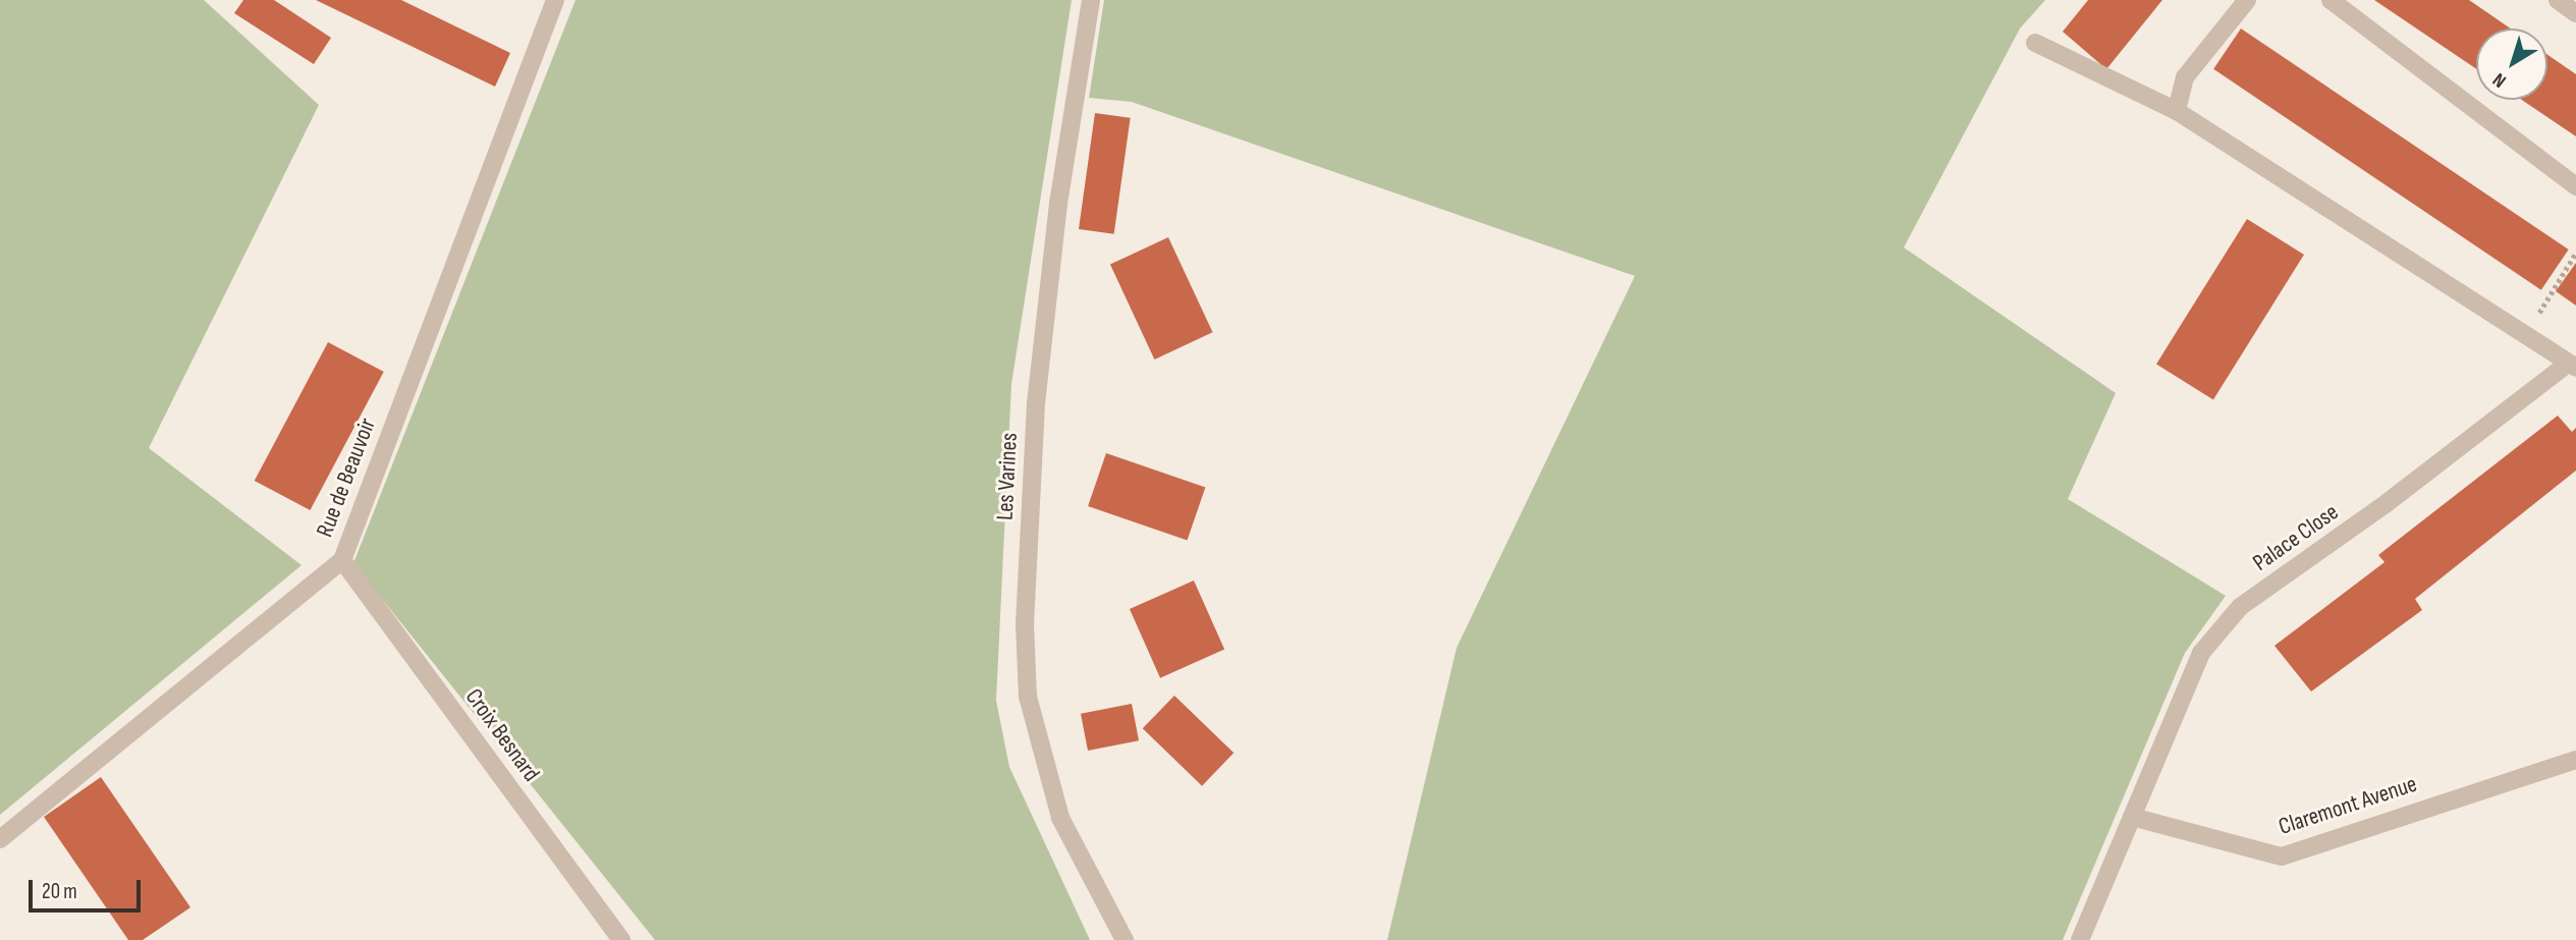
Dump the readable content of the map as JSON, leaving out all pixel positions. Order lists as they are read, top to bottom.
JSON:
{
  "streets": {
    "street": [
      "Les Varines",
      "Rue de Beauvoir",
      "Palace Close",
      "Croix Besnard",
      "Claremont Avenue"
    ]
  },
  "crossings": [
    ["Rue de Beauvoir", "Croix Besnard"],
    ["Palace Close", "Claremont Avenue"]
  ],
  "scale_bar": "20 m",
  "north": "bottom left"
}
